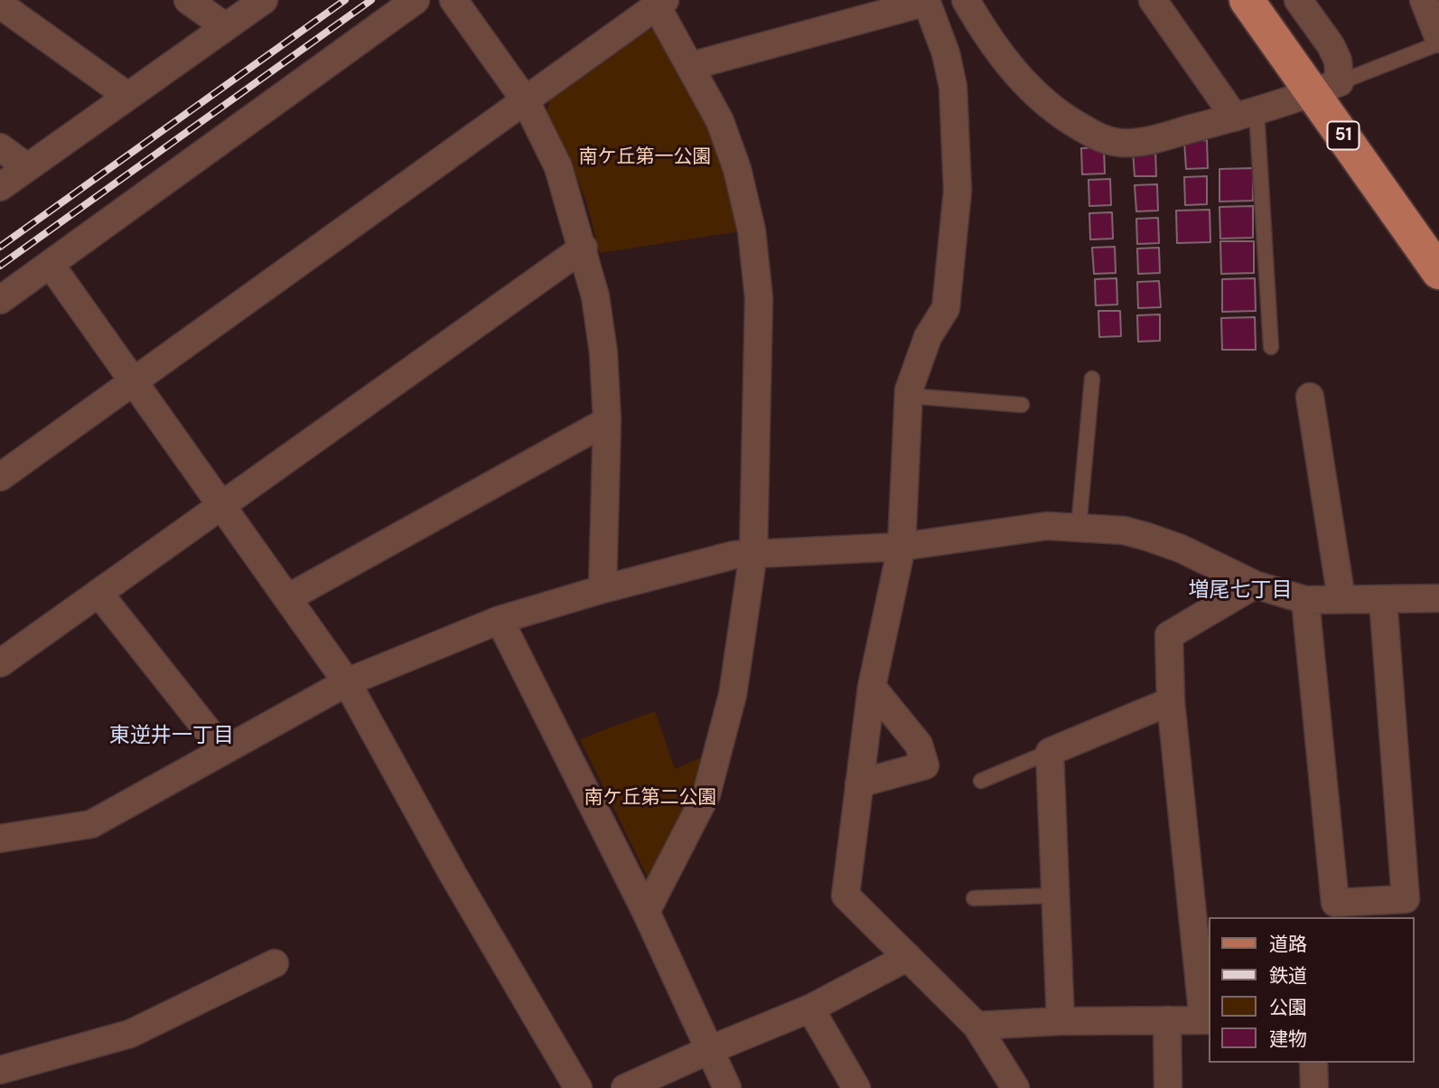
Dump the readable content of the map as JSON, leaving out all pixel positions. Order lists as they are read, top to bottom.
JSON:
{
  "streets": {
    "main road": ["51"]
  },
  "districts": ["増尾七丁目", "東逆井一丁目"],
  "parks": ["南ケ丘第一公園", "南ケ丘第二公園"],
  "legend": [
    "道路",
    "鉄道",
    "公園",
    "建物"
  ]
}
